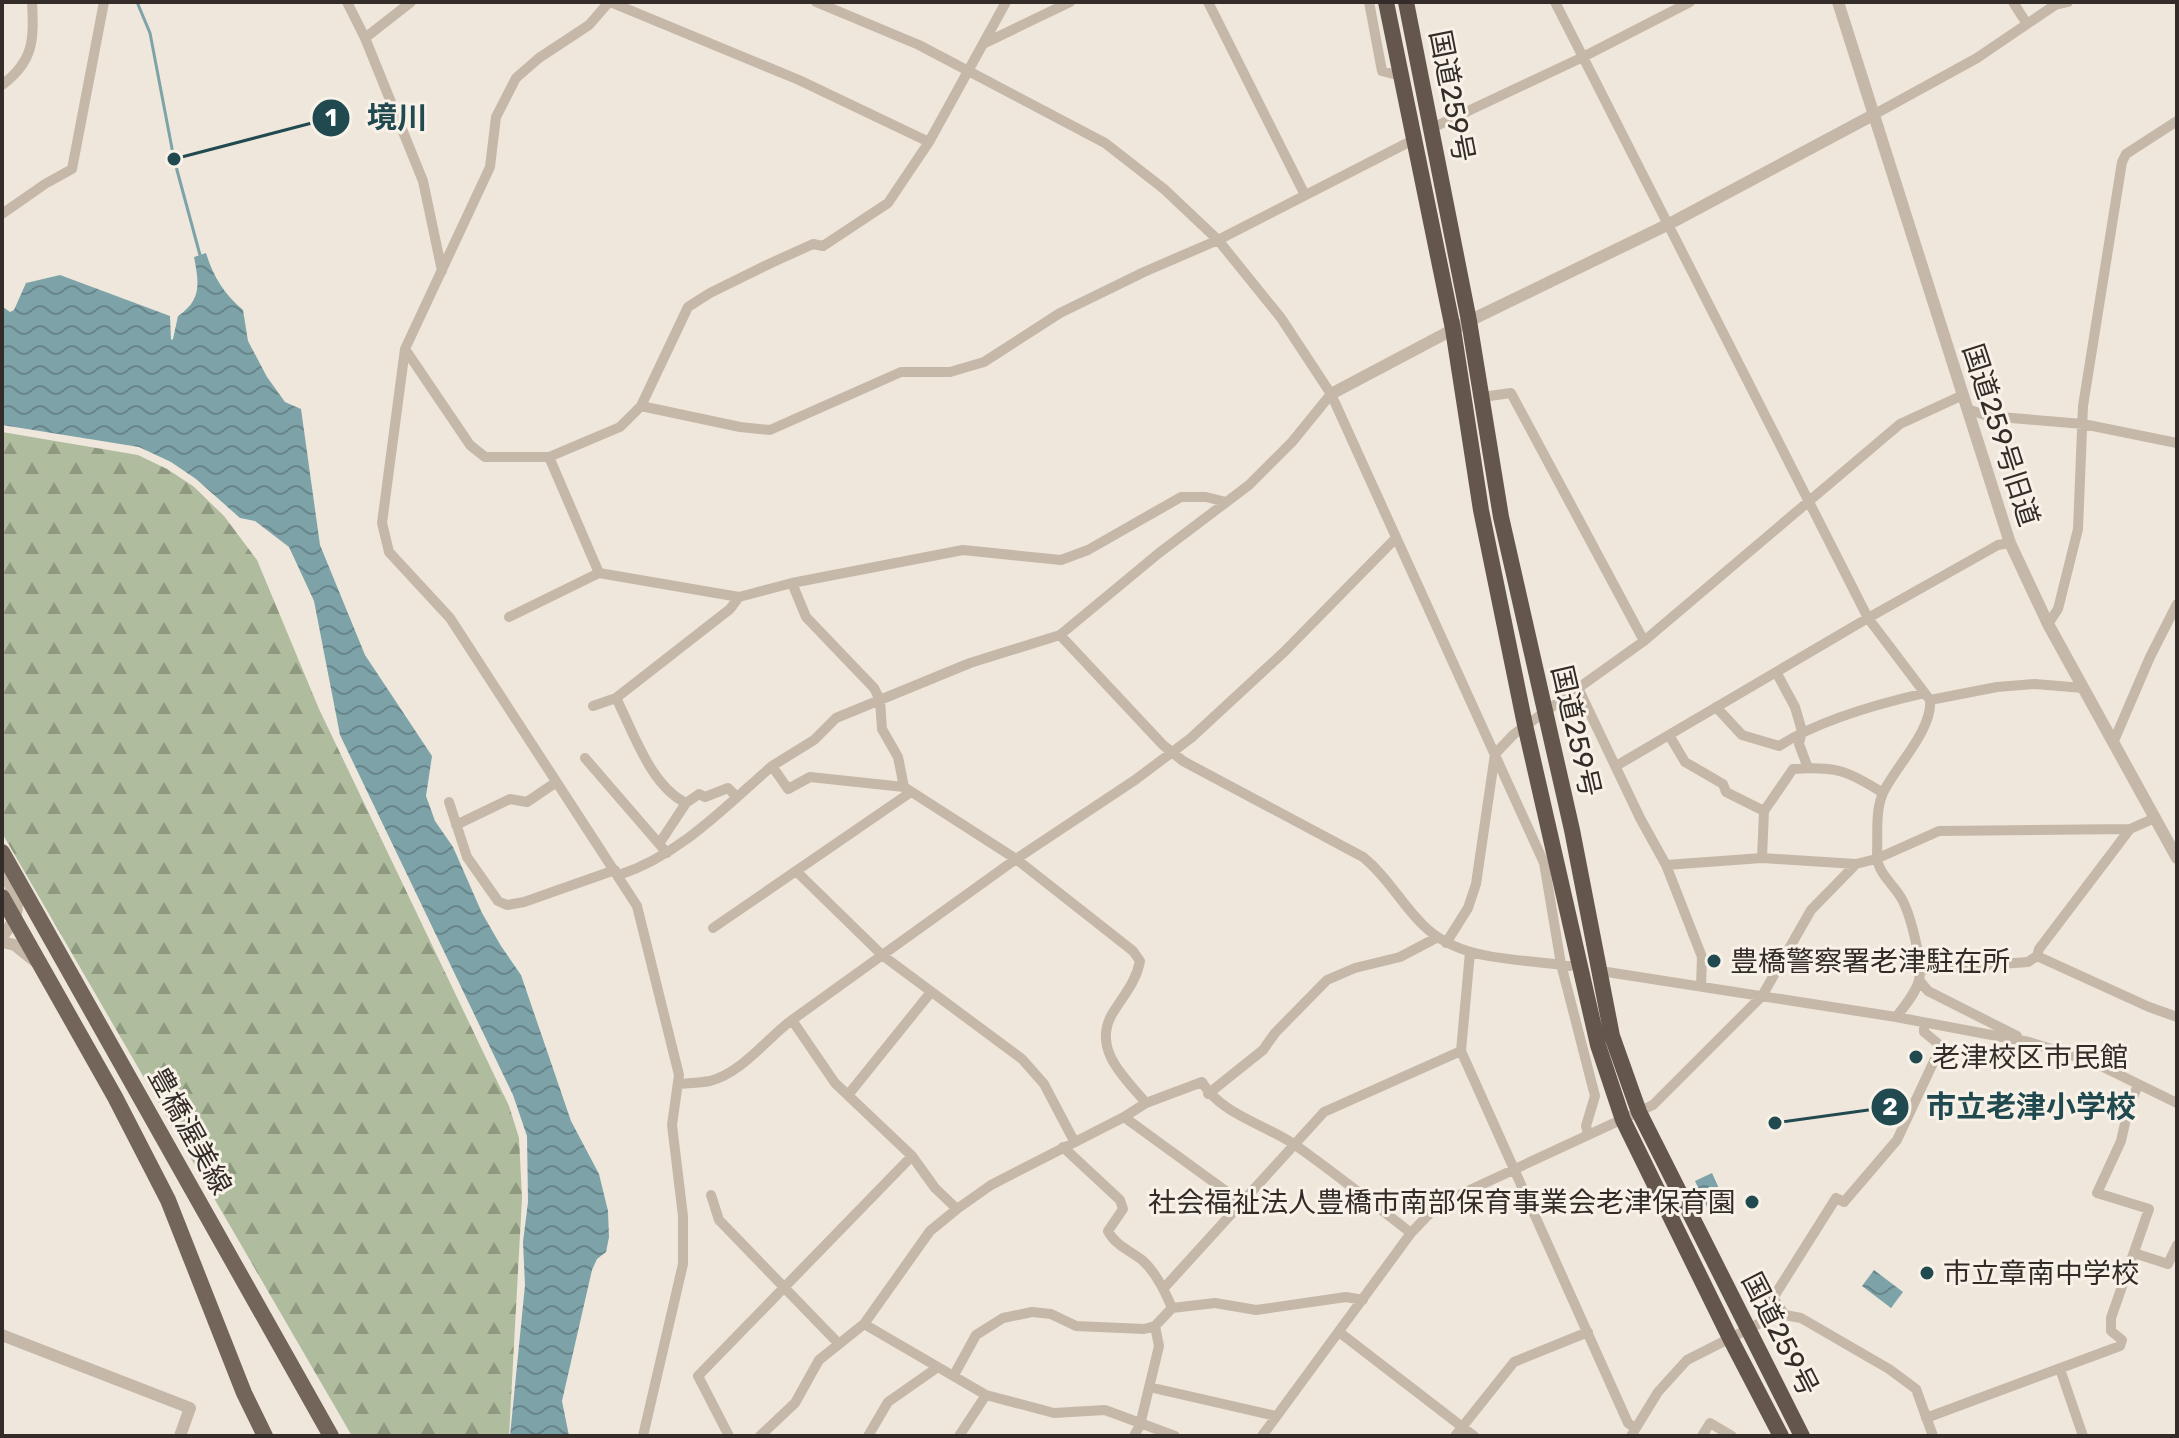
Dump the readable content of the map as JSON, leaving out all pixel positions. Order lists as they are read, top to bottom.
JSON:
{
  "streets": {
    "highway": ["国道259号"],
    "main road": ["豊橋渥美線"],
    "street": ["国道259号旧道"]
  },
  "places": [
    "境川",
    "豊橋警察署老津駐在所",
    "老津校区市民館",
    "市立老津小学校",
    "社会福祉法人豊橋市南部保育事業会老津保育園",
    "市立章南中学校"
  ]
}
